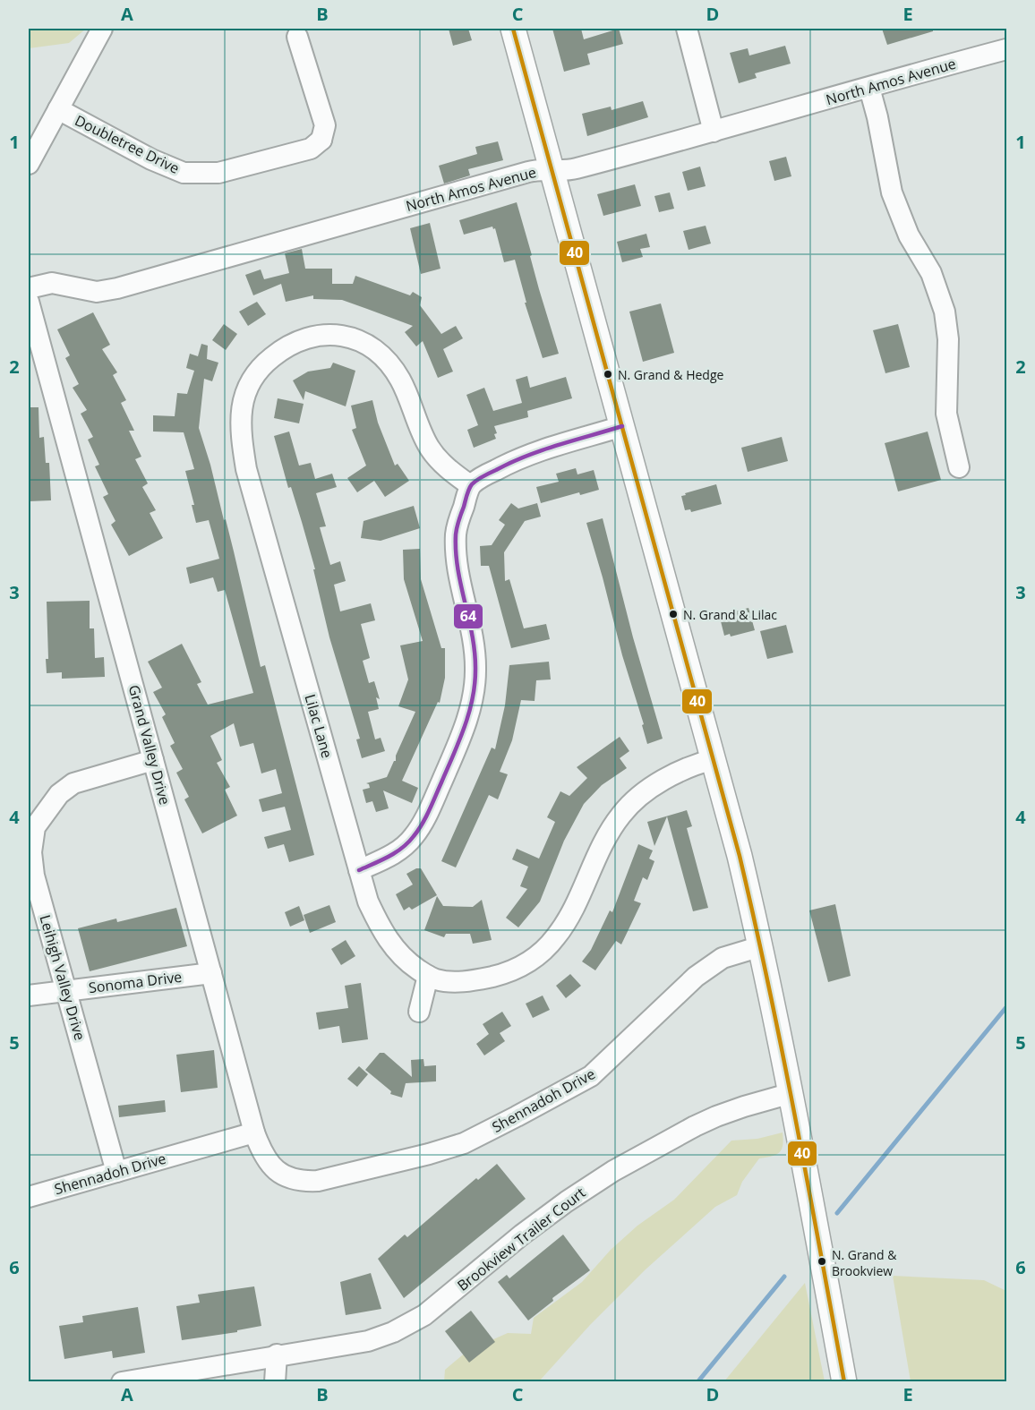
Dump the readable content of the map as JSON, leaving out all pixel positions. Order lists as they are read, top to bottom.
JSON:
{
  "streets": {
    "street": [
      "North Amos Avenue",
      "Doubletree Drive",
      "Lilac Lane",
      "Grand Valley Drive",
      "Leihigh Valley Drive",
      "Sonoma Drive",
      "Shennadoh Drive",
      "Brookview Trailer Court"
    ]
  },
  "crossings": [
    ["Grand Valley Drive", "Leihigh Valley Drive"],
    ["Grand Valley Drive", "Sonoma Drive"],
    ["Grand Valley Drive", "Shennadoh Drive"],
    ["Leihigh Valley Drive", "Sonoma Drive"],
    ["Leihigh Valley Drive", "Shennadoh Drive"]
  ],
  "places": ["N. Grand & Hedge", "N. Grand & Lilac", "N. Grand & Brookview"],
  "lines": ["transit line 40", "transit line 64"],
  "grid": {
    "columns": [
      "A",
      "B",
      "C",
      "D",
      "E"
    ],
    "rows": [
      "1",
      "2",
      "3",
      "4",
      "5",
      "6"
    ]
  }
}
